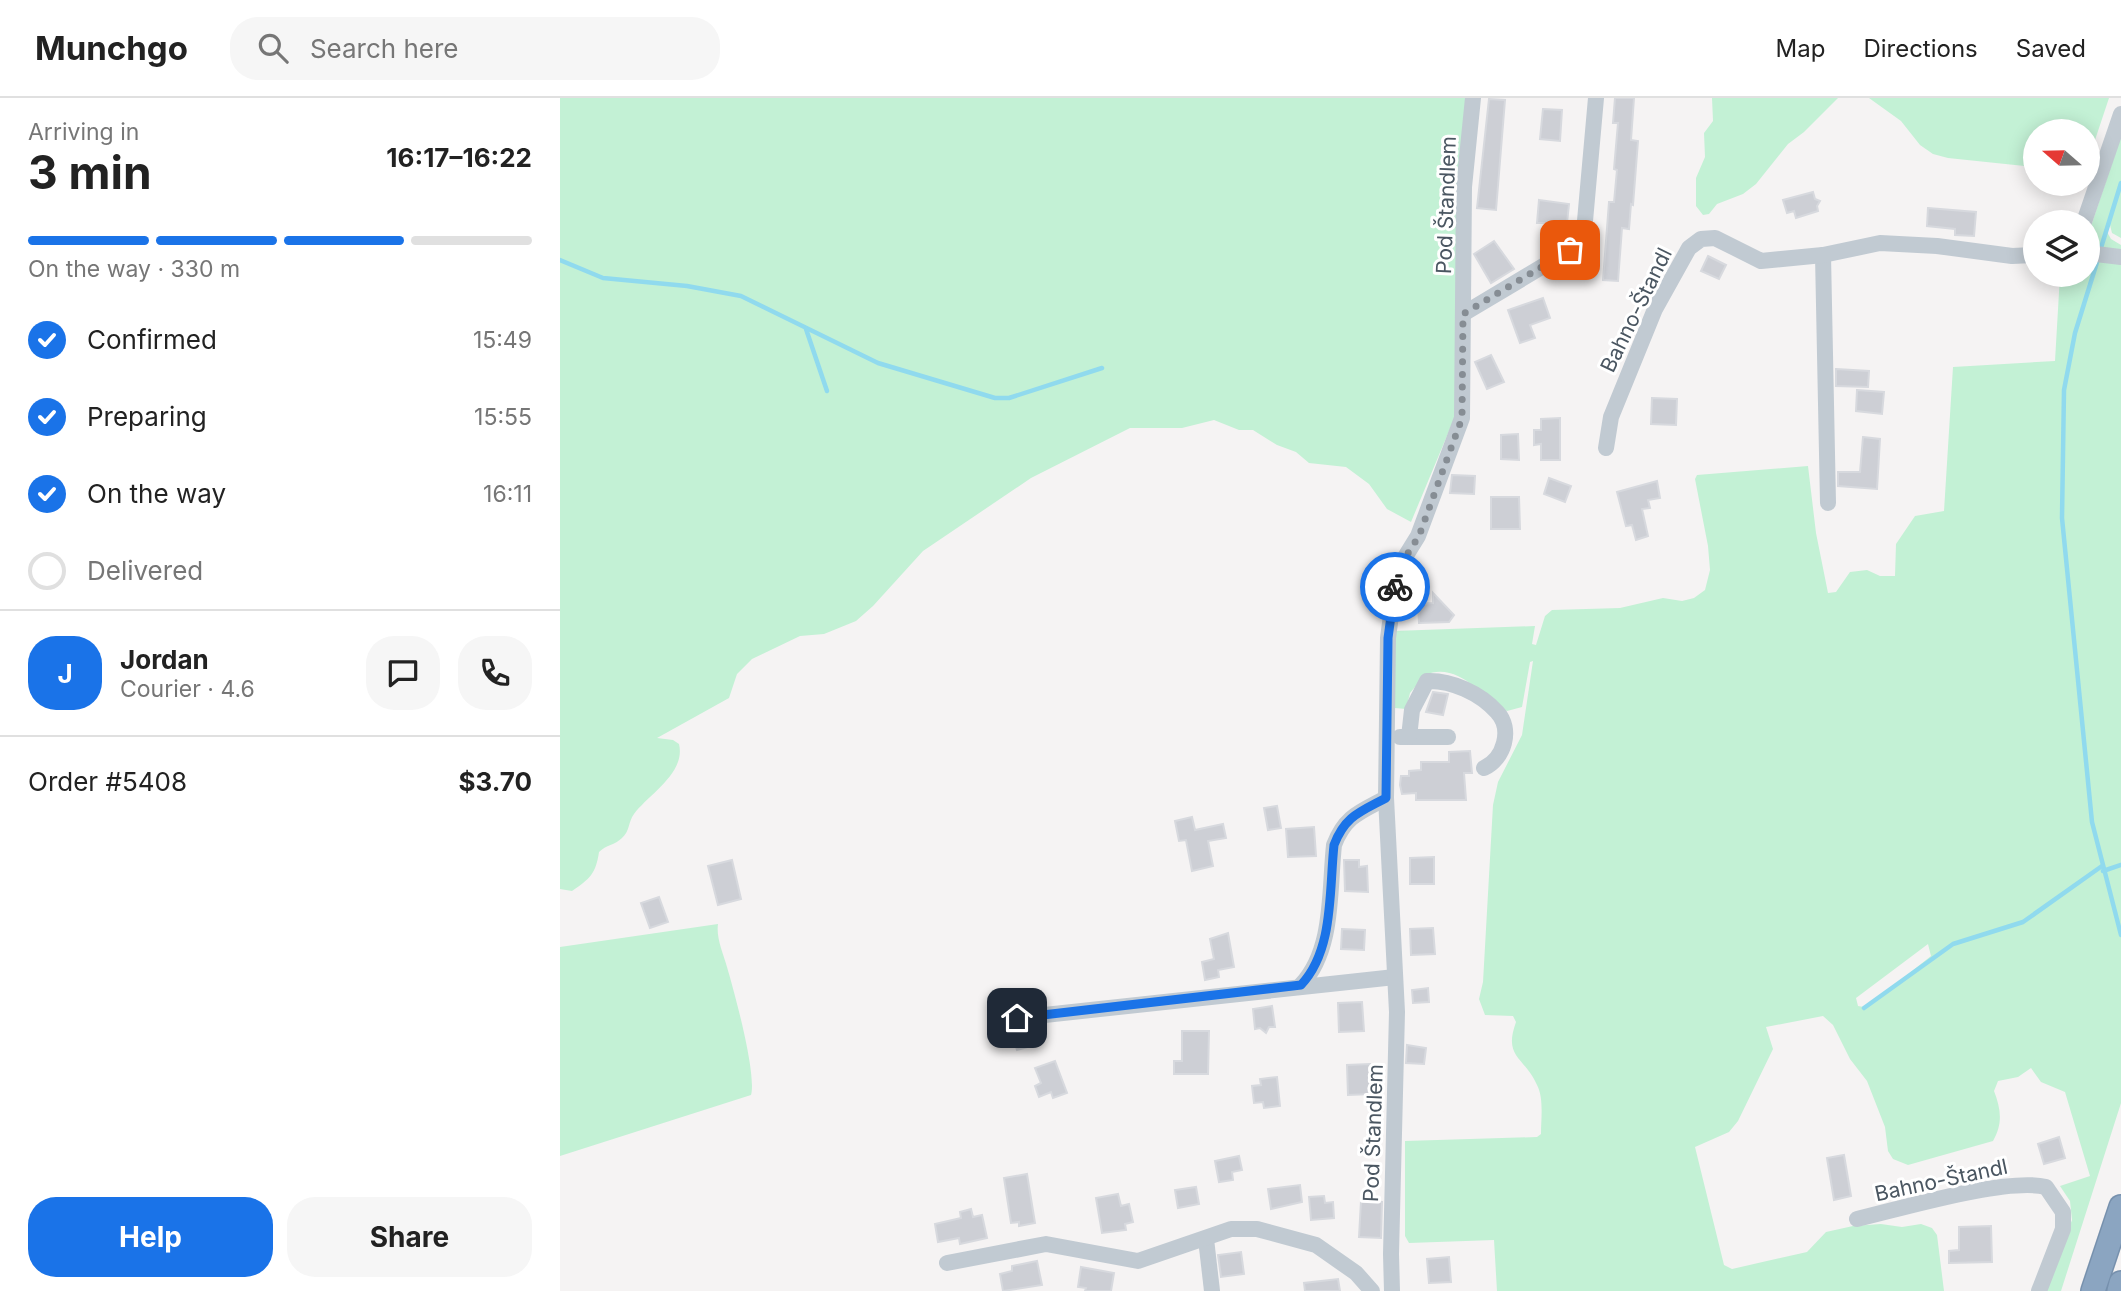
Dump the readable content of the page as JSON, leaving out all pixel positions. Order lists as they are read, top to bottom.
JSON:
{
  "streets": {
    "street": ["Pod Štandlem", "Bahno-Štandl"]
  },
  "north": "left",
  "page": {
    "header": "Munchgo",
    "search": "Search here",
    "nav": ["Map", "Directions", "Saved"],
    "heading": ["3 min", "Arriving in", "16:17–16:22"],
    "panel": [
      "Jordan",
      "Courier · 4.6",
      "Order #5408",
      "$3.70"
    ],
    "bar": "On the way · 330 m",
    "list": [
      ["Confirmed", "15:49"],
      ["Preparing", "15:55"],
      ["On the way", "16:11"],
      "Delivered"
    ],
    "round": "J",
    "buttons": ["Help", "Share"]
  }
}
